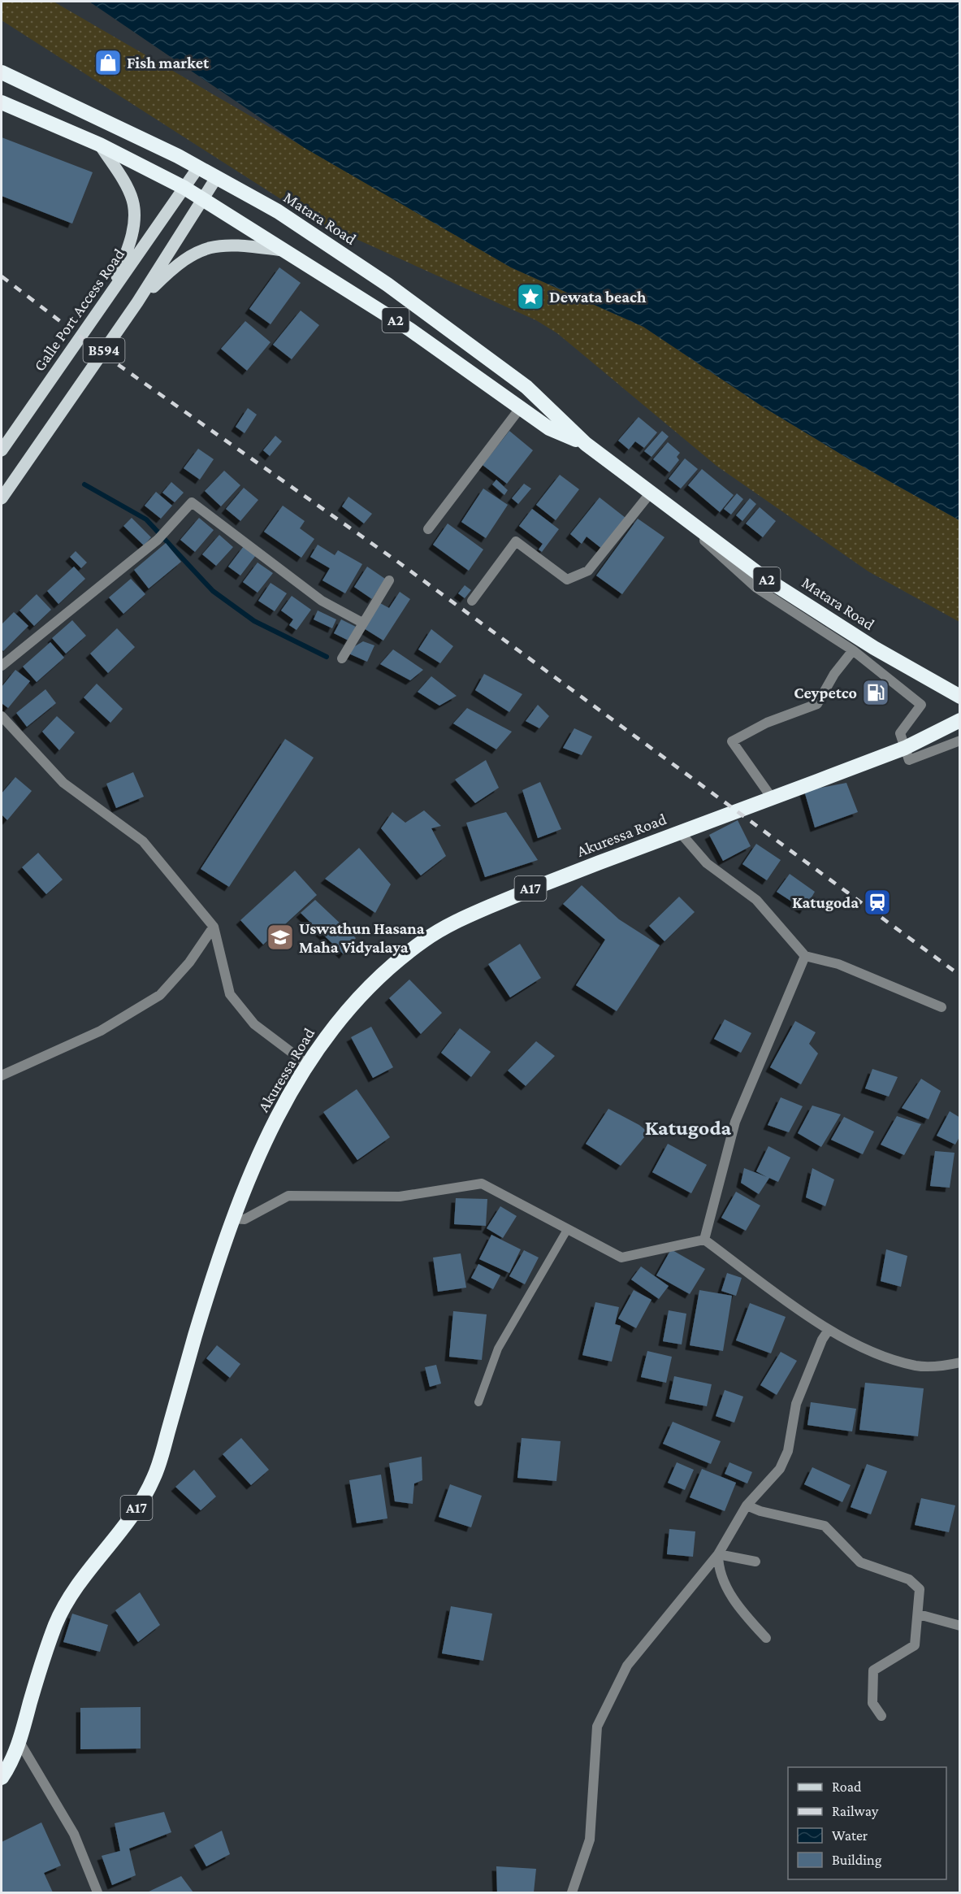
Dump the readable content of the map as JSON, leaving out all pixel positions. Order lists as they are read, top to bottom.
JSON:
{
  "streets": {
    "highway": [
      "Matara Road",
      "A2",
      "Akuressa Road",
      "A17"
    ],
    "main road": ["Galle Port Access Road", "B594"]
  },
  "crossings": [
    ["Matara Road", "Galle Port Access Road"],
    ["Matara Road", "B594"]
  ],
  "districts": ["Katugoda"],
  "places": {
    "shop": ["Fish market"],
    "place": ["Dewata beach"],
    "fuel station": ["Ceypetco"],
    "station": ["Katugoda"],
    "school or university": ["Uswathun Hasana Maha Vidyalaya"]
  },
  "legend": [
    "Road",
    "Railway",
    "Water",
    "Building"
  ]
}
